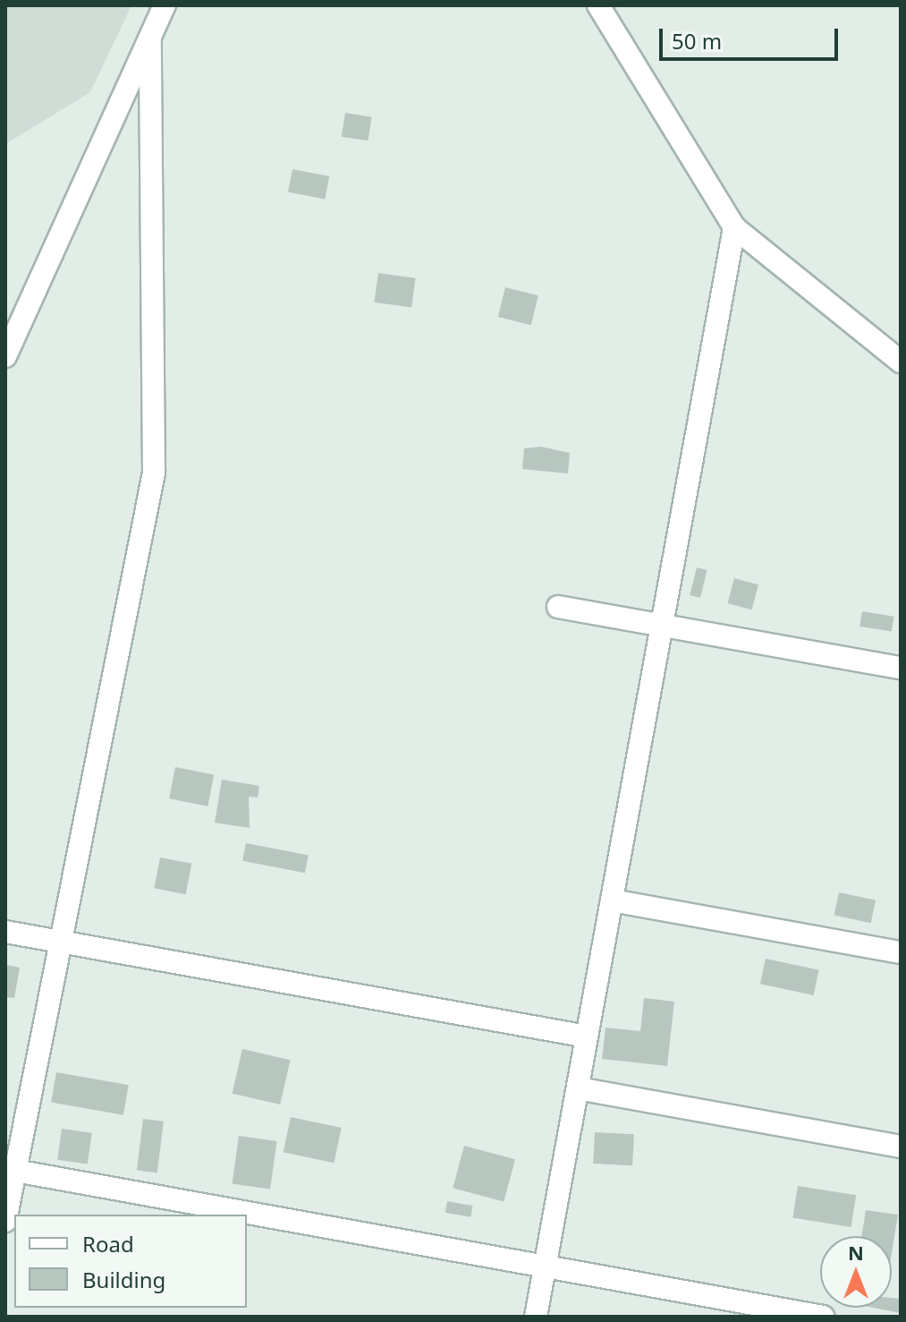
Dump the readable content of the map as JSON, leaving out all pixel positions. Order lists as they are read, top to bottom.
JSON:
{
  "legend": ["Road", "Building"],
  "scale_bar": "50 m",
  "north": "top"
}
